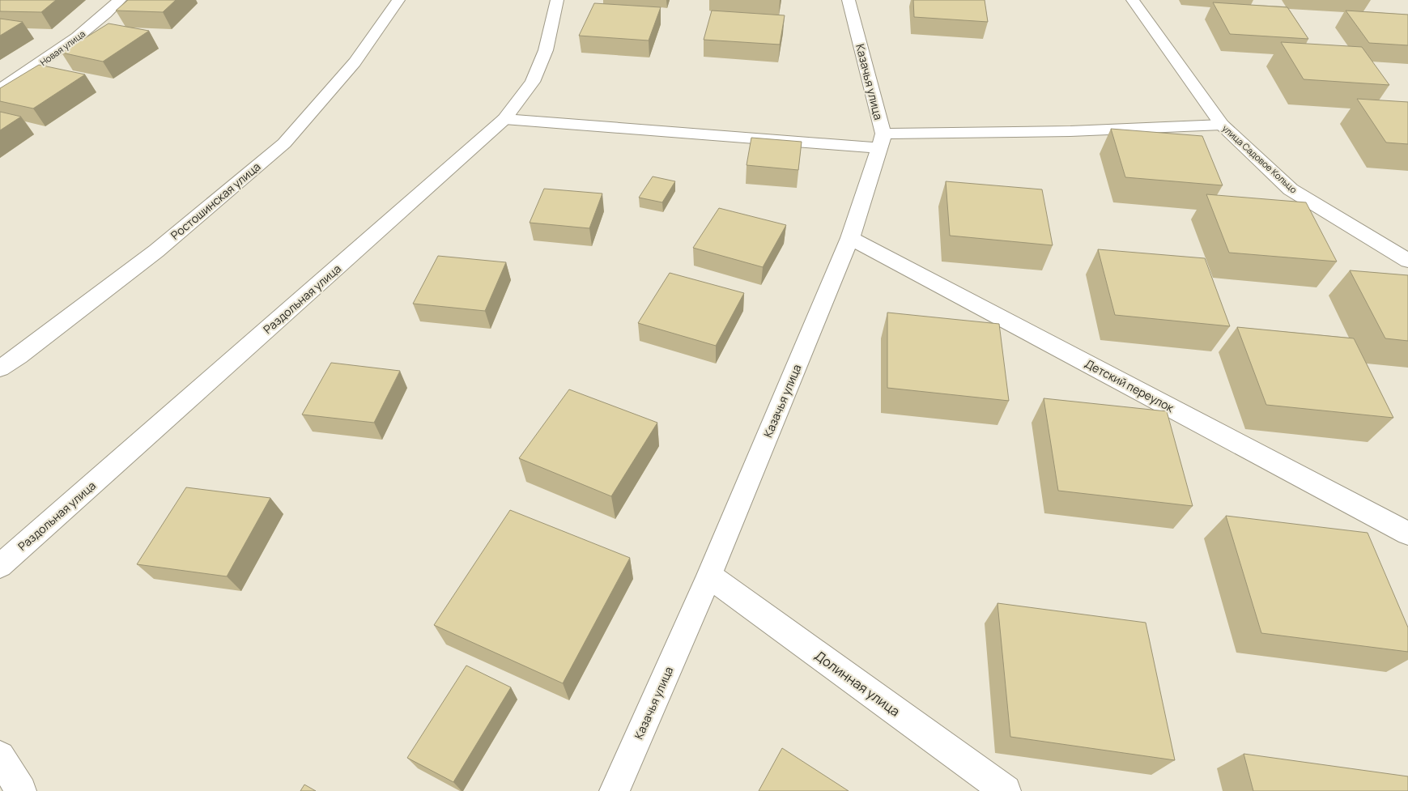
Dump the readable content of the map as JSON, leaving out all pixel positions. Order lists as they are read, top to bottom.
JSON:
{
  "streets": {
    "street": [
      "Новая улица",
      "Казачья улица",
      "улица Садовое Кольцо",
      "Ростошинская улица",
      "Раздольная улица",
      "Детский переулок",
      "Долинная улица"
    ]
  },
  "crossings": [
    ["Казачья улица", "Детский переулок"],
    ["Казачья улица", "Долинная улица"]
  ]
}
